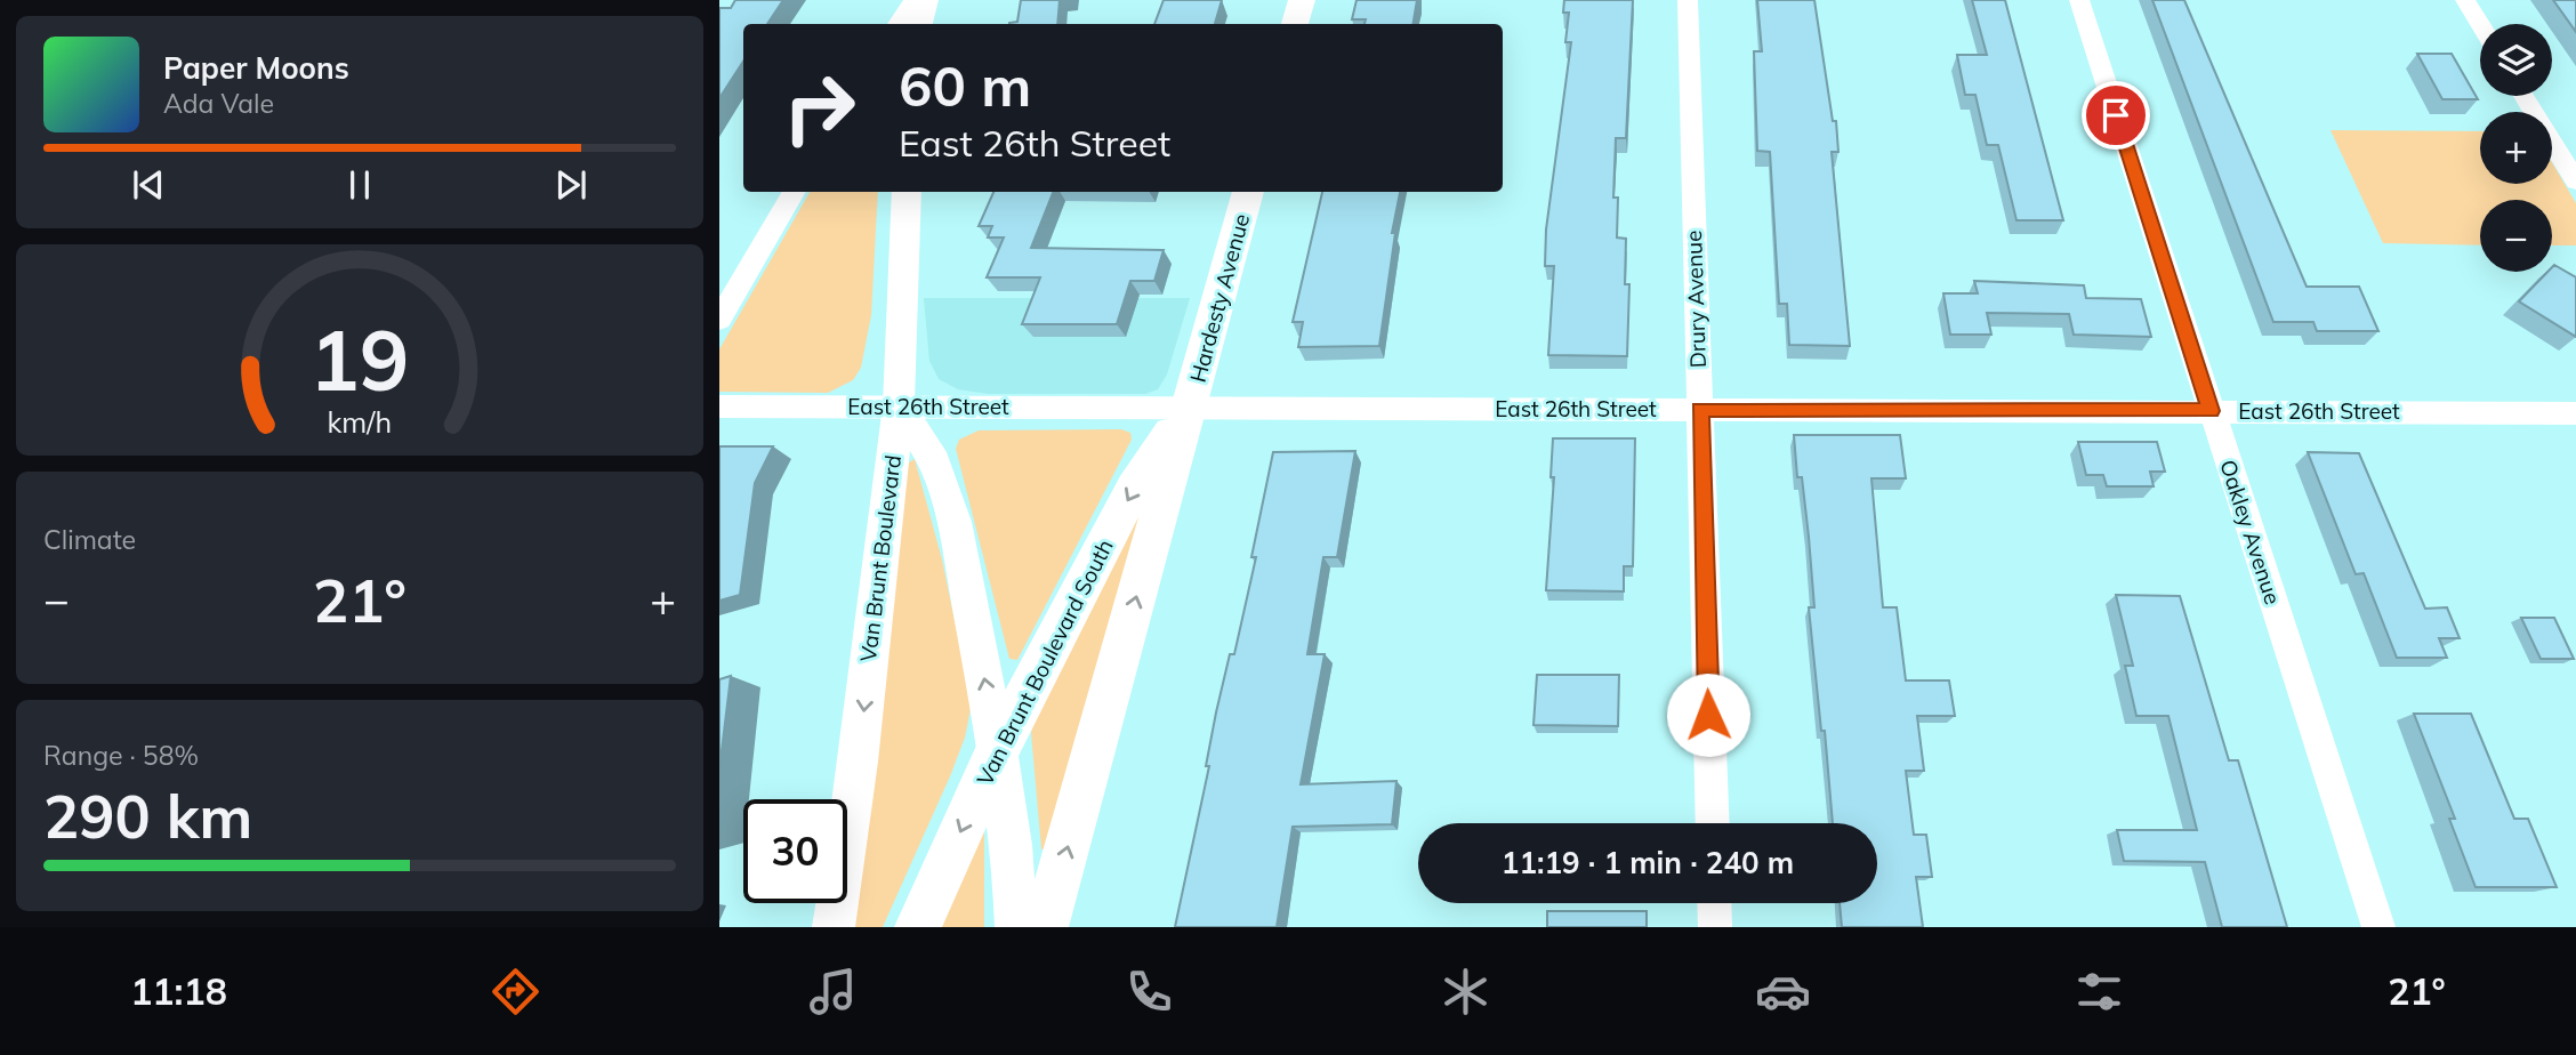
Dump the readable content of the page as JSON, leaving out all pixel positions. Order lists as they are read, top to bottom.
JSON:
{
  "streets": {
    "main road": ["Hardesty Avenue", "Van Brunt Boulevard South"],
    "street": [
      "Drury Avenue",
      "East 26th Street",
      "Oakley Avenue",
      "Van Brunt Boulevard"
    ]
  },
  "crossings": [
    ["Hardesty Avenue", "East 26th Street"],
    ["Hardesty Avenue", "Van Brunt Boulevard South"],
    ["Drury Avenue", "East 26th Street"],
    ["East 26th Street", "Oakley Avenue"],
    ["East 26th Street", "Van Brunt Boulevard"],
    ["East 26th Street", "Van Brunt Boulevard South"]
  ],
  "page": {
    "map_buttons": ["+", "−"],
    "turn": ["60 m", "East 26th Street"],
    "song": ["Paper Moons", "Ada Vale"],
    "tile": [
      "Climate",
      ["Range · 58%", "290 km"]
    ],
    "heat": ["−", "21°", "+"],
    "limit": "30",
    "trip": "11:19 · 1 min · 240 m",
    "tabs": ["11:18", "21°"],
    "gauge": ["19", "km/h"]
  }
}
